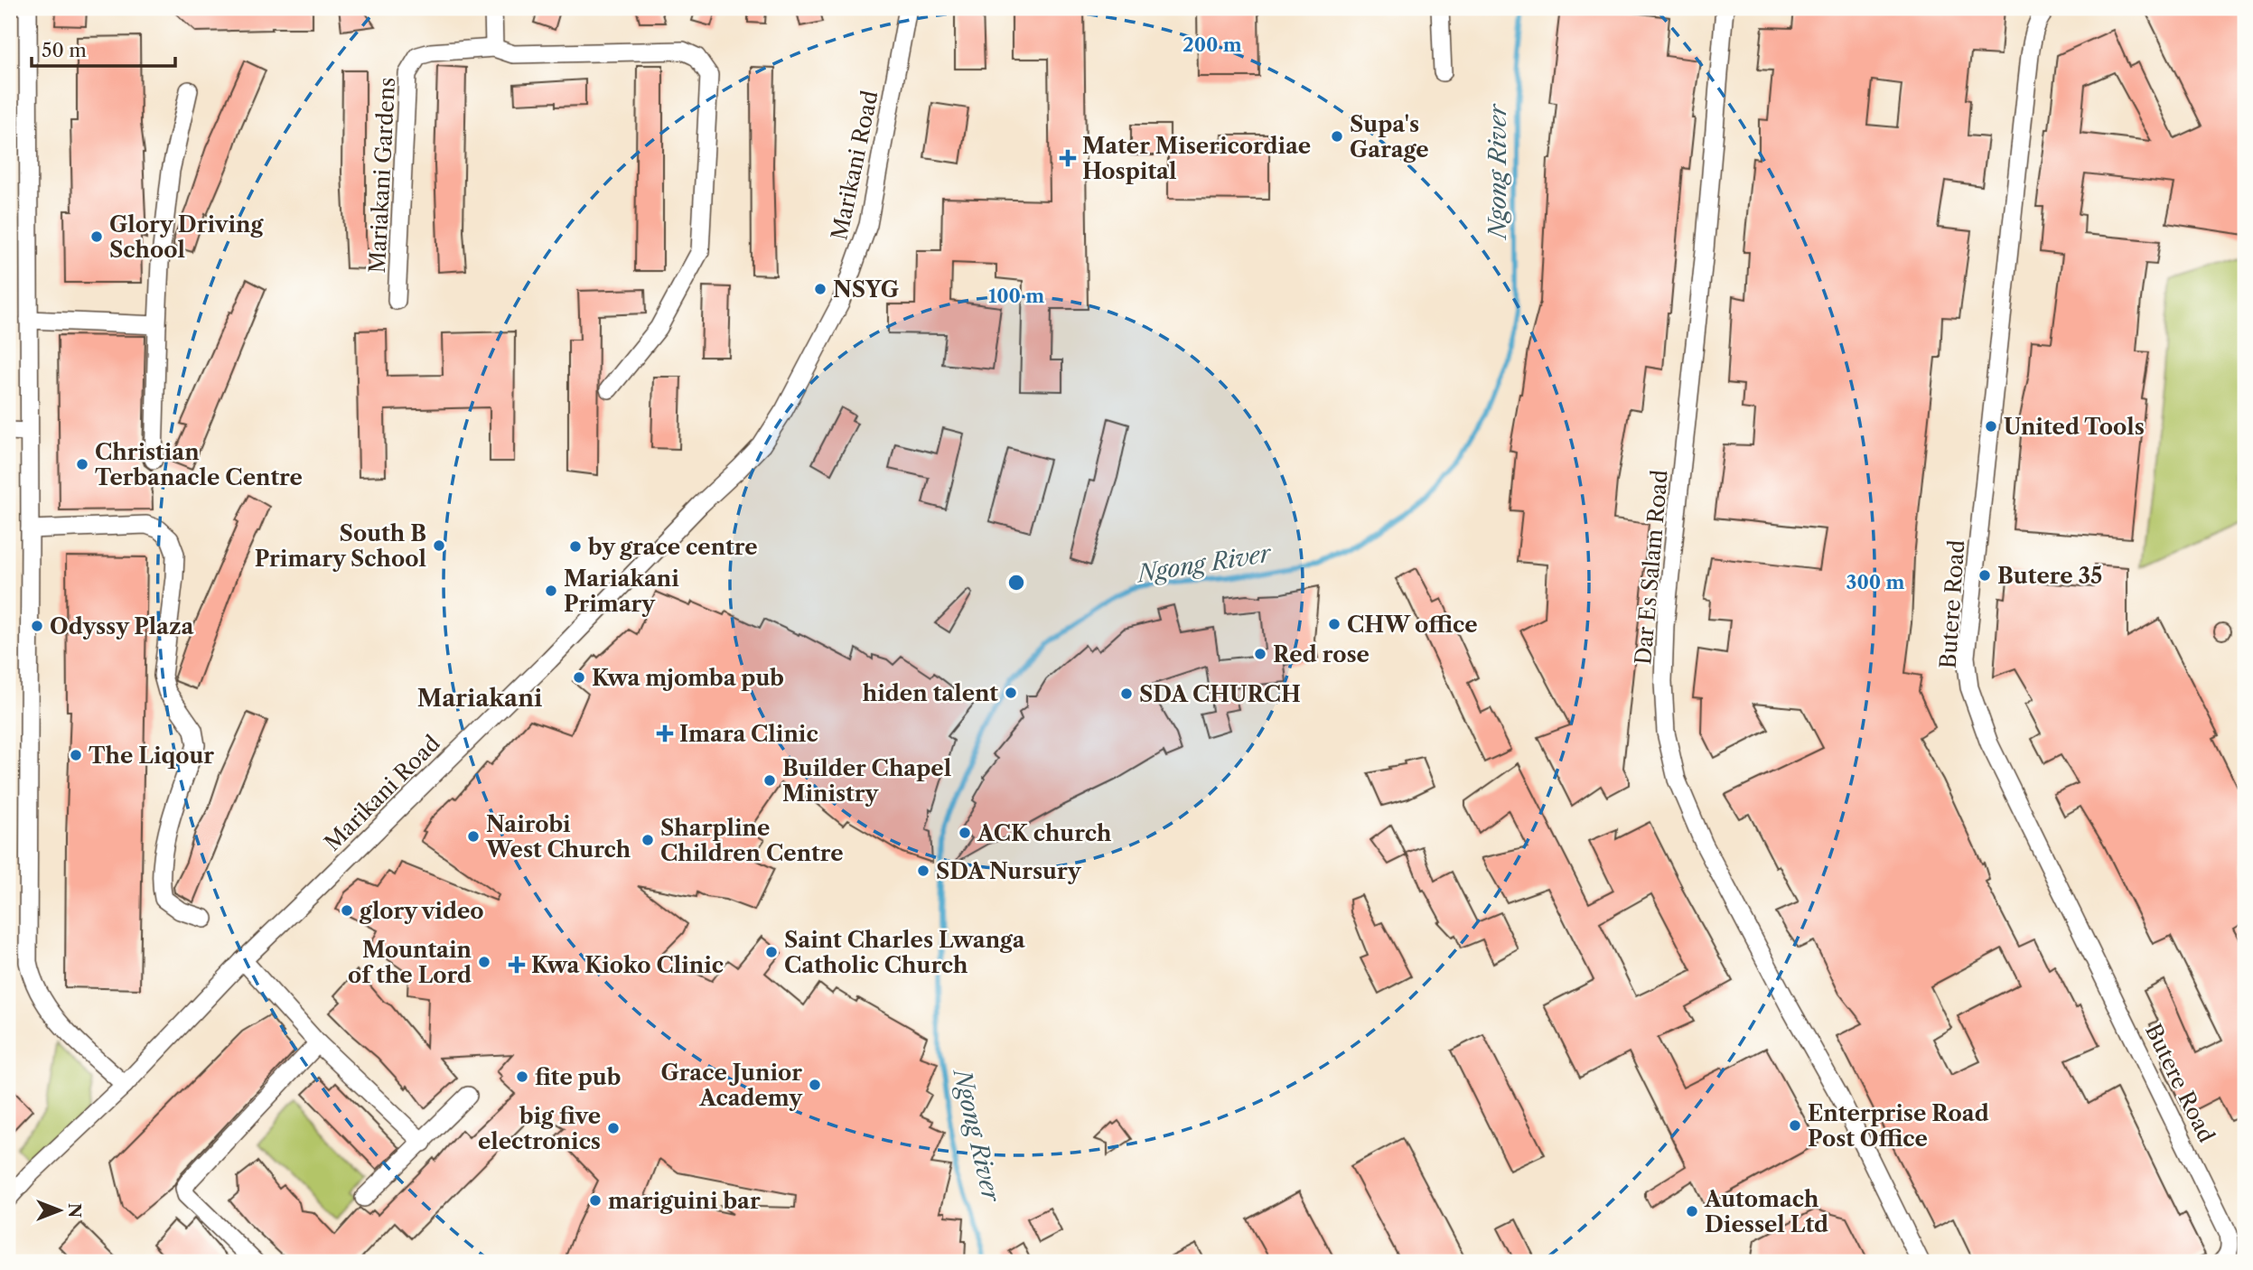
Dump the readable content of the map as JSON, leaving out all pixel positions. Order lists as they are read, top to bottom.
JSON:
{
  "streets": {
    "street": [
      "Marikani Road",
      "Mariakani Gardens",
      "Dar Es Salam Road",
      "Butere Road"
    ]
  },
  "districts": ["Mariakani"],
  "water": ["Ngong River"],
  "places": {
    "other": [
      "Supa's Garage",
      "Glory Driving School",
      "NSYG",
      "United Tools",
      "Christian Terbanacle Centre",
      "South B Primary School",
      "by grace centre",
      "Butere 35",
      "Mariakani Primary",
      "CHW office",
      "Odyssy Plaza",
      "Red rose",
      "Kwa mjomba pub",
      "hiden talent",
      "SDA CHURCH",
      "The Liqour",
      "Builder Chapel Ministry",
      "ACK church",
      "Nairobi West Church",
      "Sharpline Children Centre",
      "SDA Nursury",
      "glory video",
      "Saint Charles Lwanga Catholic Church",
      "Mountain of the Lord",
      "fite pub",
      "Grace Junior Academy",
      "Enterprise Road Post Office",
      "big five electronics",
      "mariguini bar",
      "Automach Diessel Ltd"
    ],
    "health": ["Mater Misericordiae Hospital", "Imara Clinic", "Kwa Kioko Clinic"]
  },
  "scale_bar": "50 m",
  "north": "right",
  "rings": ["200 m", "100 m", "300 m"]
}
